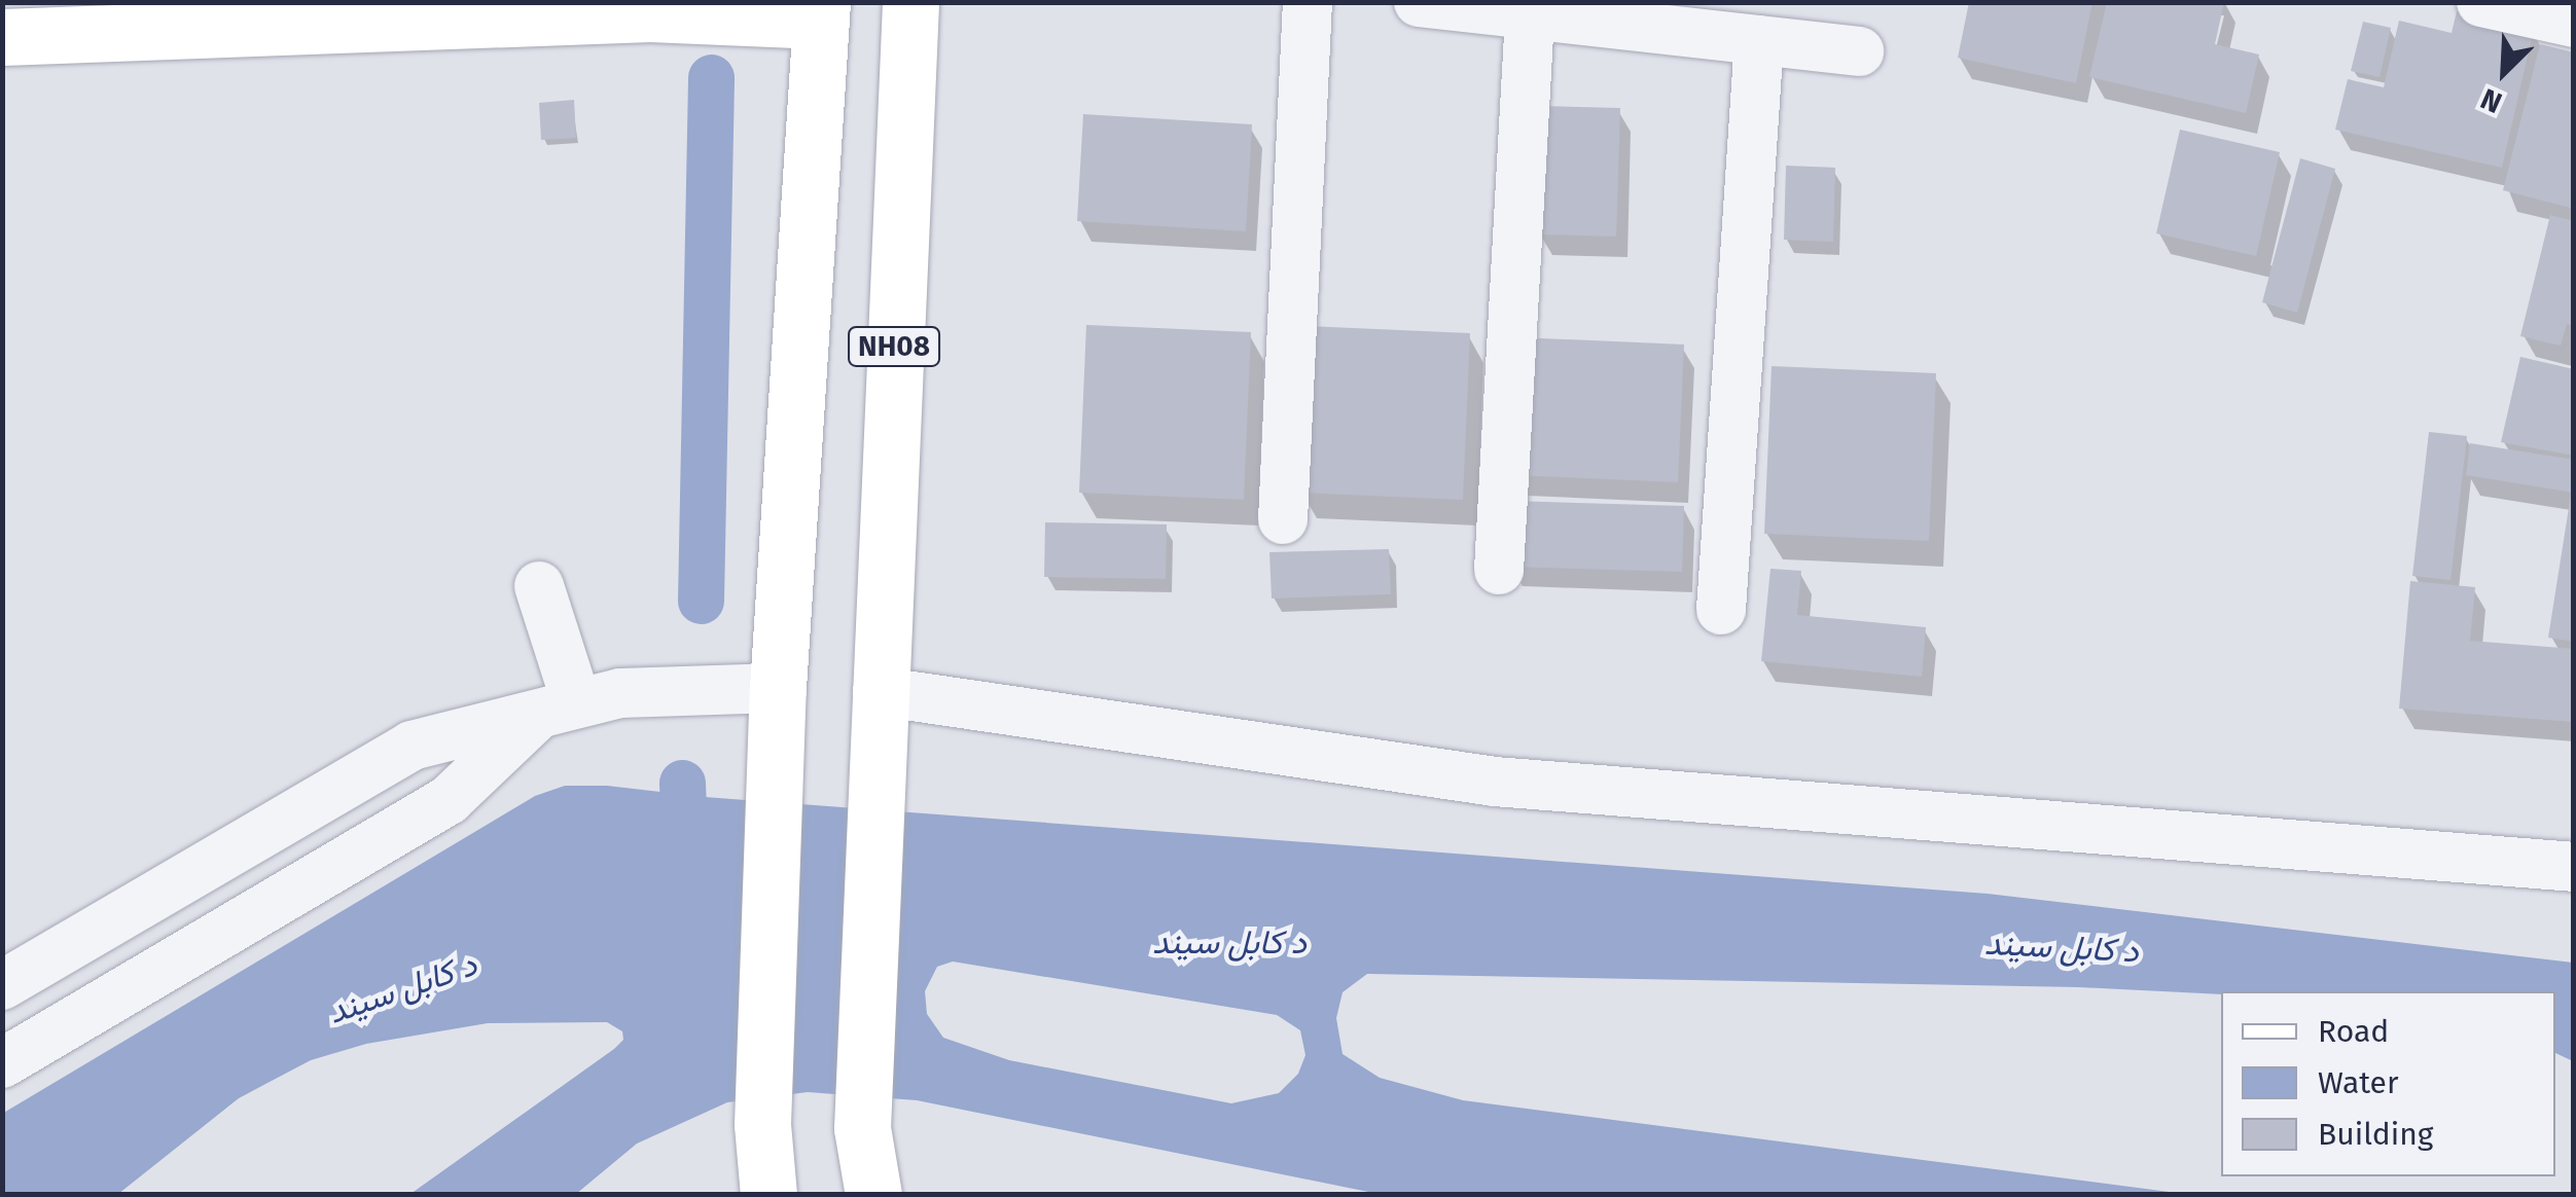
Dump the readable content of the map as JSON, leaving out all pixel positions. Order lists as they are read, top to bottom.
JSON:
{
  "streets": {
    "main road": ["NH08"]
  },
  "water": ["د کابل سيند"],
  "legend": ["Road", "Water", "Building"],
  "north": "bottom left"
}
